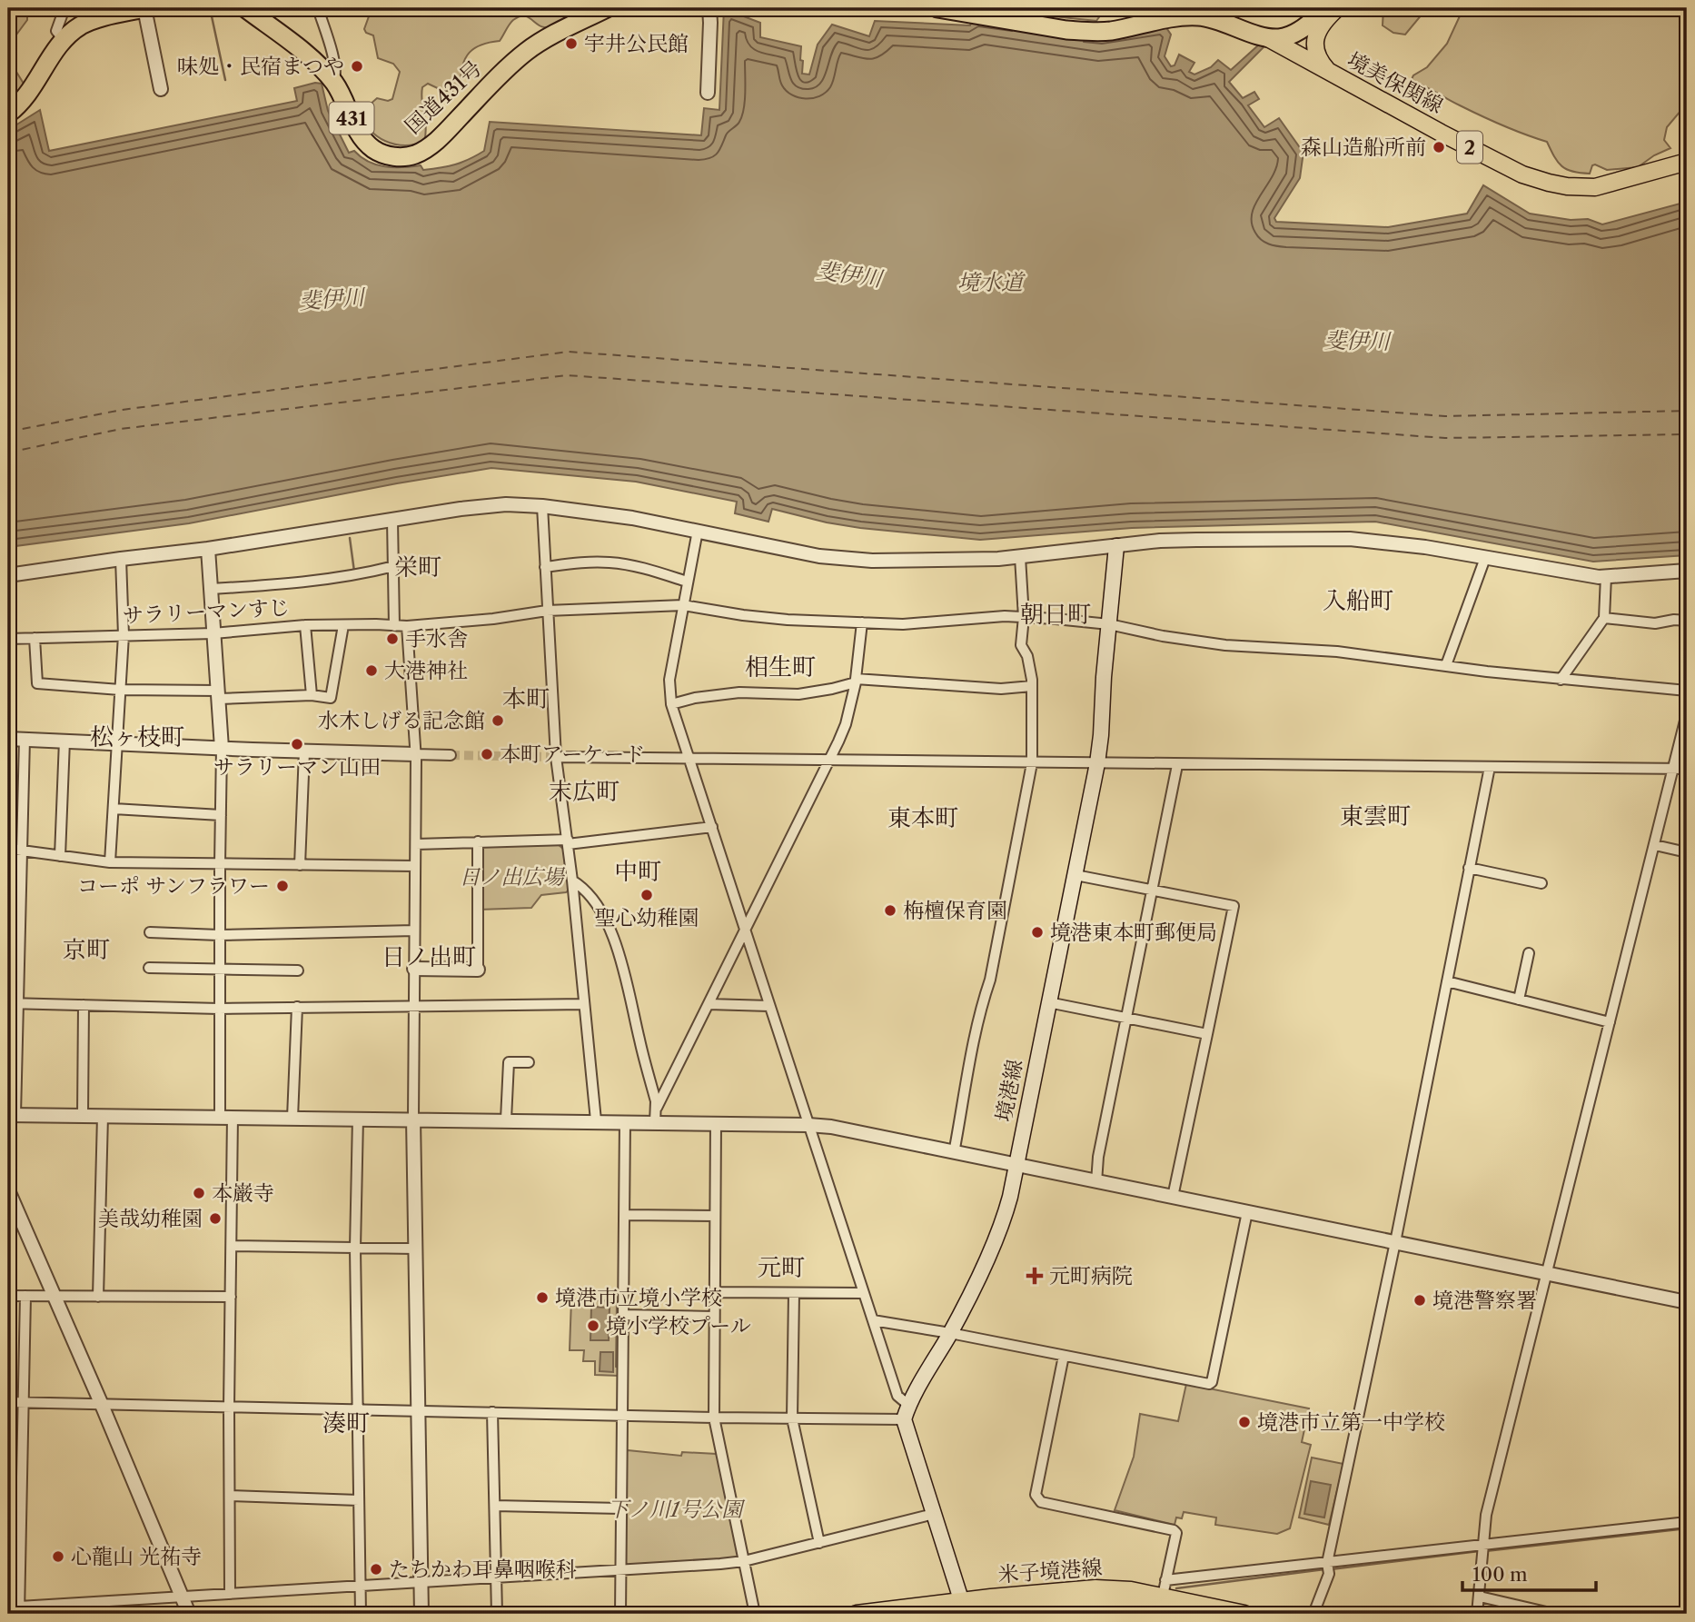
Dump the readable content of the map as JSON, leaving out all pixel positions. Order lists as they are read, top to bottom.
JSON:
{
  "streets": {
    "highway": ["国道431号", "431"],
    "main road": [
      "境美保関線",
      "2",
      "境港線",
      "米子境港線"
    ],
    "street": ["サラリーマンすじ"]
  },
  "crossings": [
    ["サラリーマンすじ", "境港線"]
  ],
  "districts": [
    "栄町",
    "入船町",
    "朝日町",
    "相生町",
    "本町",
    "松ヶ枝町",
    "末広町",
    "東雲町",
    "東本町",
    "中町",
    "京町",
    "日ノ出町",
    "元町",
    "湊町"
  ],
  "water": ["斐伊川", "境水道"],
  "parks": ["日ノ出広場", "下ノ川1号公園"],
  "places": {
    "other": [
      "宇井公民館",
      "味処・民宿まつや",
      "森山造船所前",
      "手水舎",
      "大港神社",
      "水木しげる記念館",
      "サラリーマン山田",
      "本町アーケード",
      "コーポ サンフラワー",
      "聖心幼稚園",
      "栴檀保育園",
      "境港東本町郵便局",
      "本巌寺",
      "美哉幼稚園",
      "境港市立境小学校",
      "境港警察署",
      "境小学校プール",
      "境港市立第一中学校",
      "心龍山 光祐寺",
      "たちかわ耳鼻咽喉科"
    ],
    "health": ["元町病院"]
  },
  "scale_bar": "100 m"
}
